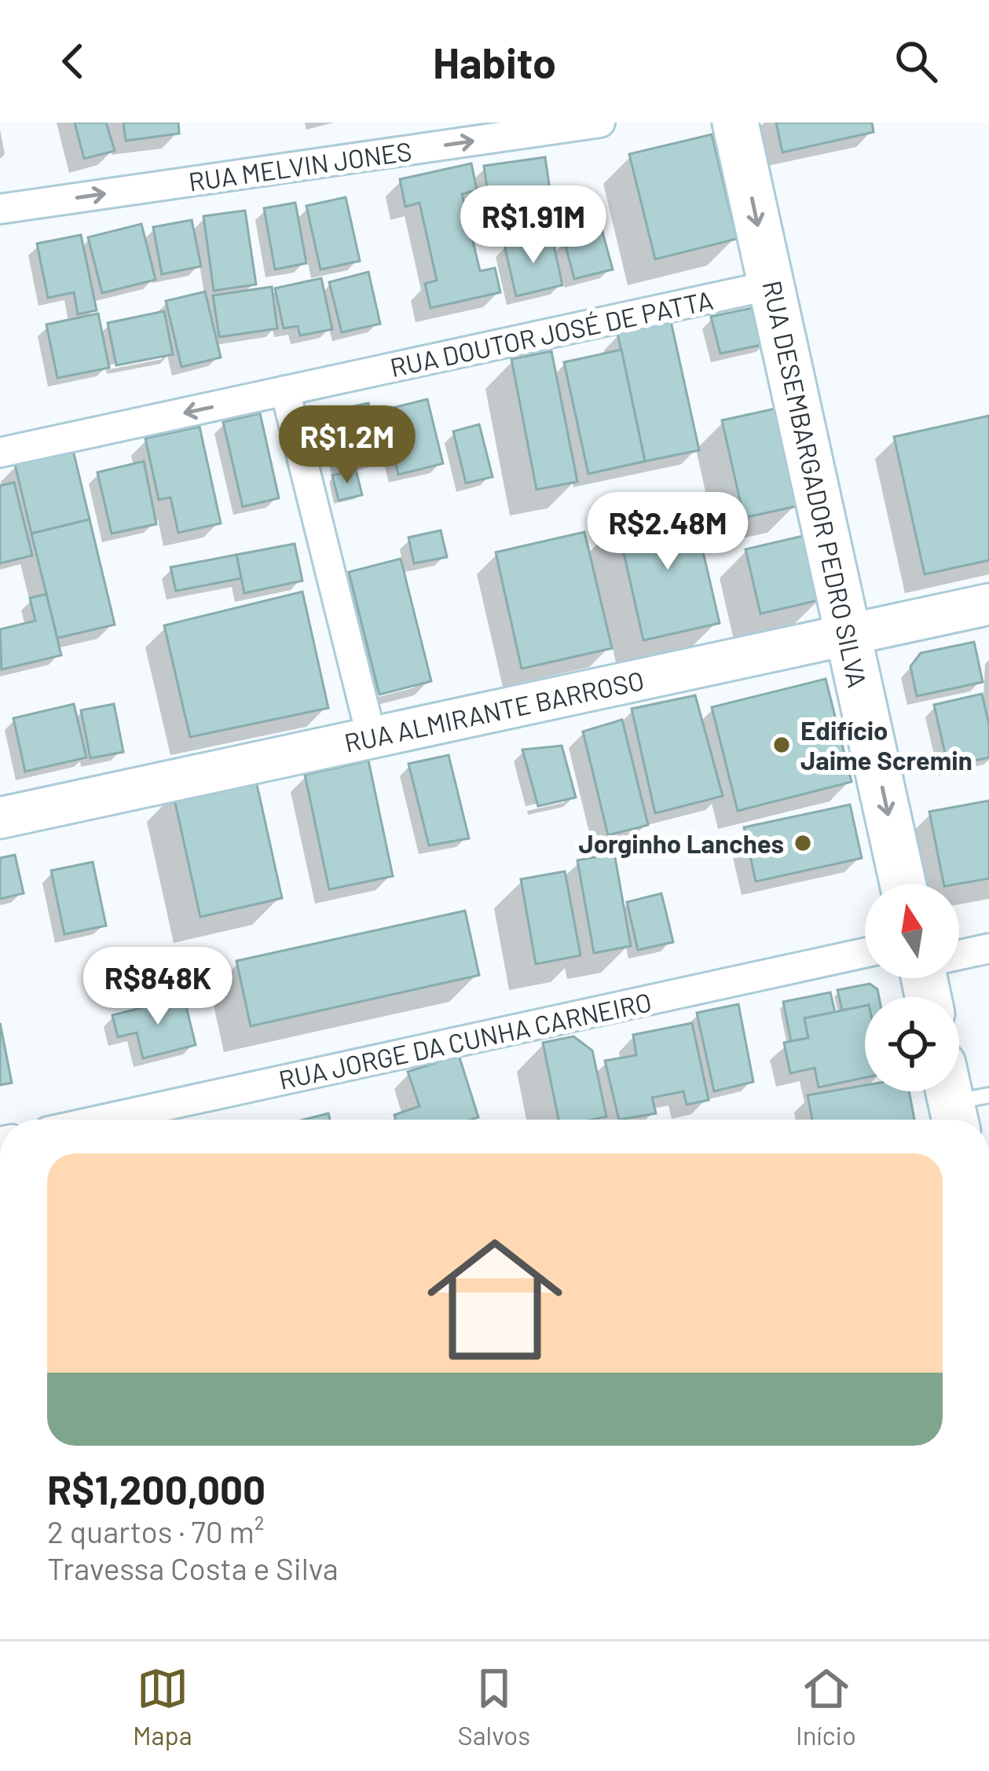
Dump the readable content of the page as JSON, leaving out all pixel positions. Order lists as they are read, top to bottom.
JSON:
{
  "streets": {
    "main road": ["RUA DESEMBARGADOR PEDRO SILVA", "RUA ALMIRANTE BARROSO"],
    "street": ["RUA MELVIN JONES", "RUA DOUTOR JOSÉ DE PATTA", "RUA JORGE DA CUNHA CARNEIRO"]
  },
  "crossings": [
    ["RUA DOUTOR JOSÉ DE PATTA", "RUA DESEMBARGADOR PEDRO SILVA"],
    ["RUA DESEMBARGADOR PEDRO SILVA", "RUA ALMIRANTE BARROSO"]
  ],
  "one_way": ["RUA MELVIN JONES", "RUA DOUTOR JOSÉ DE PATTA", "RUA DESEMBARGADOR PEDRO SILVA"],
  "places": ["Edifício Jaime Scremin", "Jorginho Lanches"],
  "north": "top",
  "page": {
    "header": "Habito",
    "price": [
      "R$1.91M",
      "R$1.2M",
      "R$2.48M",
      "R$848K"
    ],
    "list": [
      {
        "name": "R$1,200,000",
        "note": "2 quartos · 70 m² · Travessa Costa e Silva"
      }
    ],
    "tabs": ["Mapa", "Salvos", "Início"]
  }
}
